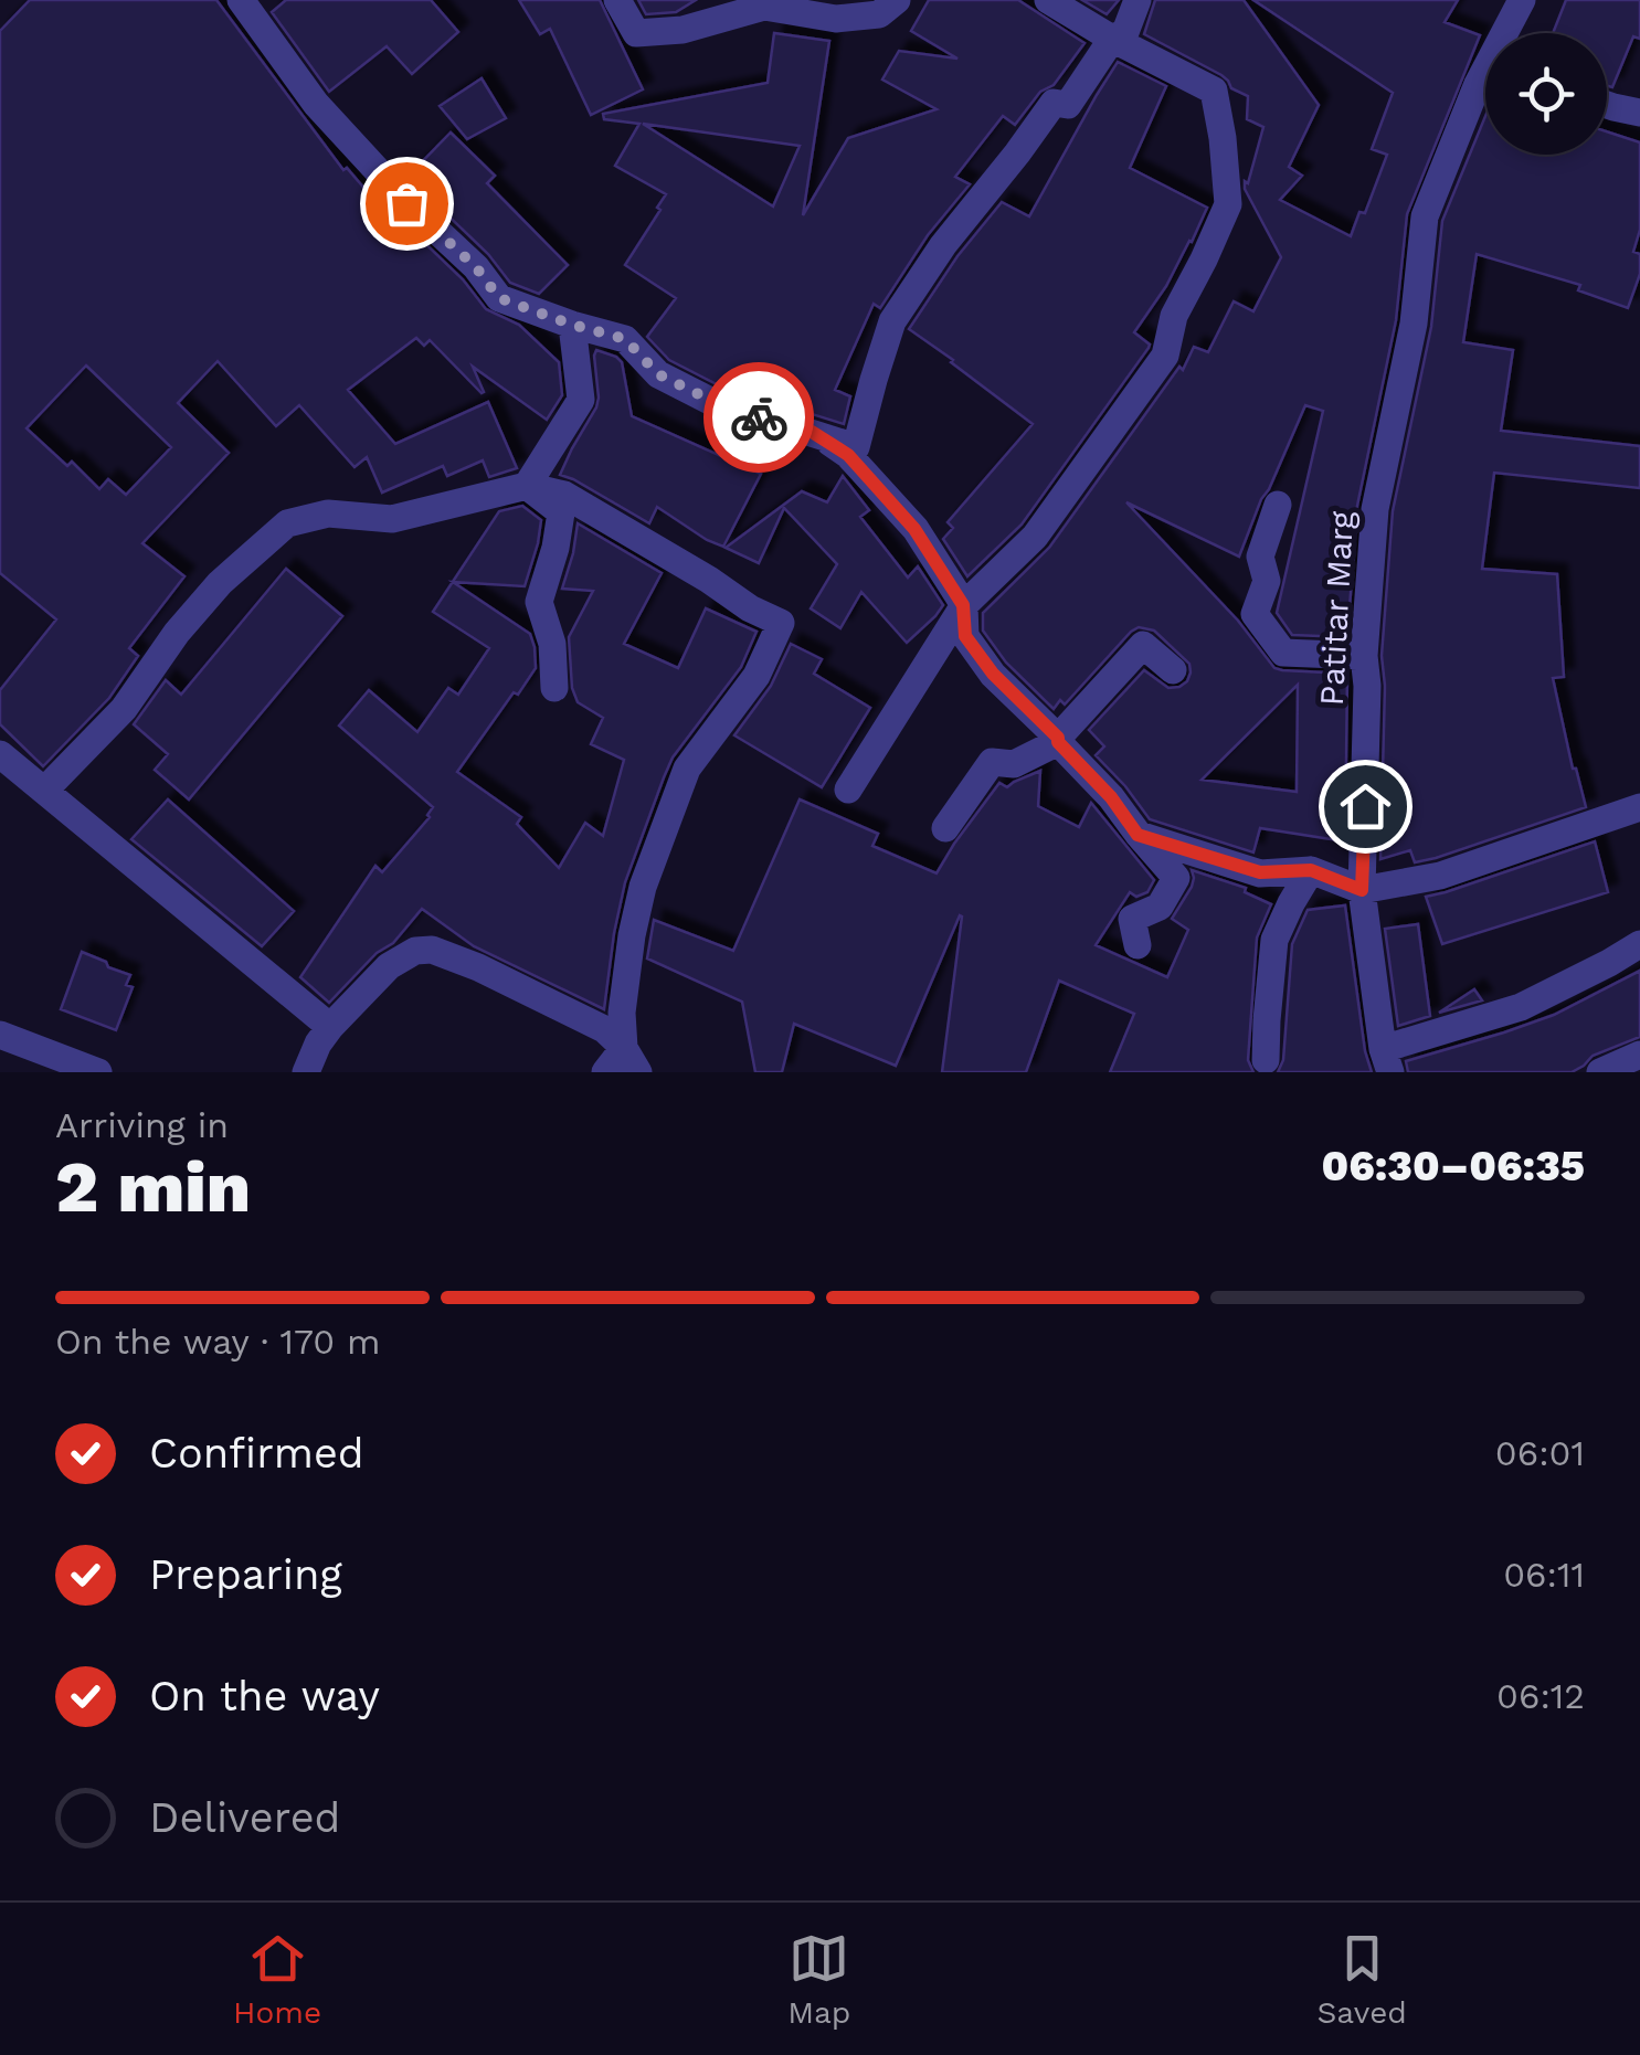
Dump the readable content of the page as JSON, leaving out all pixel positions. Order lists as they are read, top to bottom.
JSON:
{
  "streets": {
    "street": ["Patitar Marg"]
  },
  "page": {
    "heading": ["2 min", "Arriving in", "06:30–06:35"],
    "bar": "On the way · 170 m",
    "list": [
      ["Confirmed", "06:01"],
      ["Preparing", "06:11"],
      ["On the way", "06:12"],
      "Delivered"
    ],
    "tabs": ["Home", "Map", "Saved"]
  }
}
